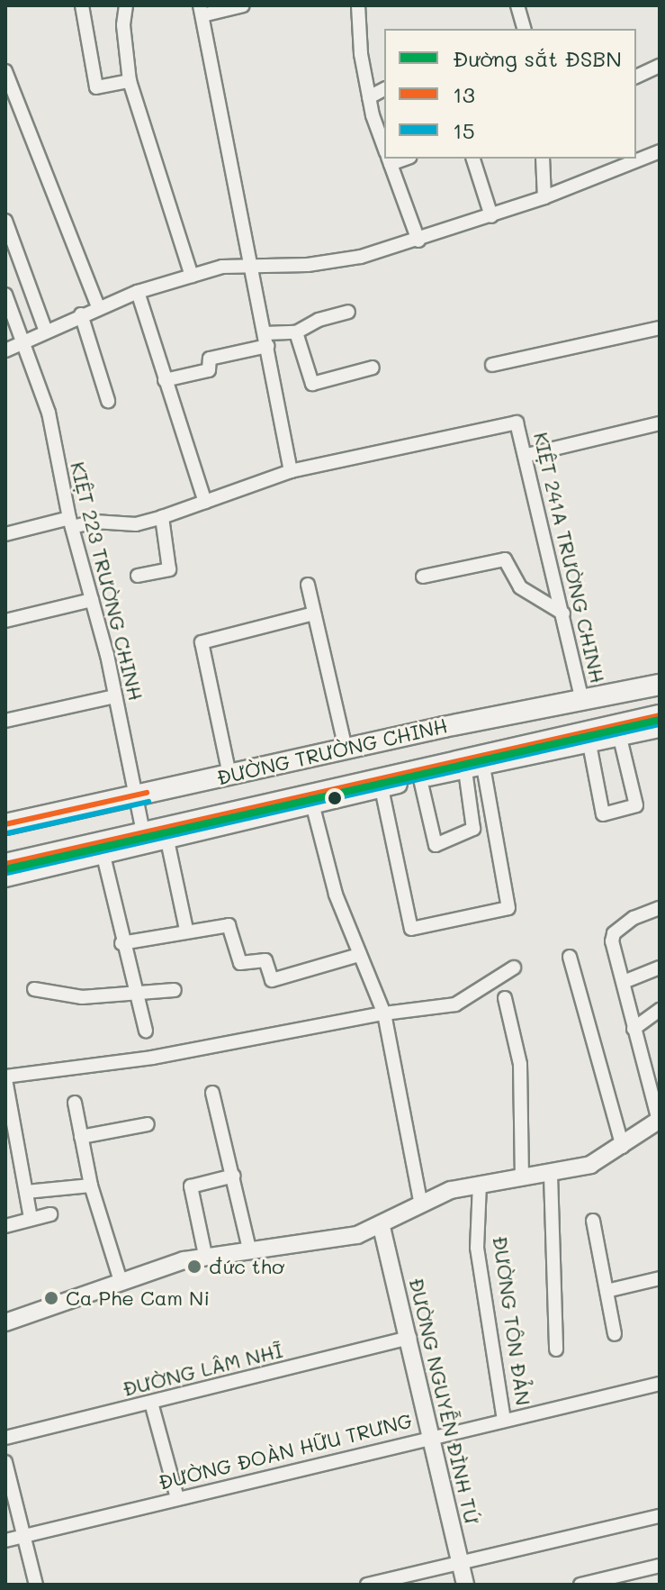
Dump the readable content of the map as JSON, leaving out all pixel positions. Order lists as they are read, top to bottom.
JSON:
{
  "streets": {
    "highway": ["ĐƯỜNG TRƯỜNG CHINH"],
    "street": [
      "KIỆT 241A TRƯỜNG CHINH",
      "KIỆT 223 TRƯỜNG CHINH",
      "ĐƯỜNG TÔN ĐẢN",
      "ĐƯỜNG LÂM NHĨ",
      "ĐƯỜNG NGUYỄN ĐÌNH TỨ",
      "ĐƯỜNG ĐOÀN HỮU TRƯNG"
    ]
  },
  "crossings": [
    ["KIỆT 241A TRƯỜNG CHINH", "ĐƯỜNG TRƯỜNG CHINH"],
    ["KIỆT 223 TRƯỜNG CHINH", "ĐƯỜNG TRƯỜNG CHINH"],
    ["ĐƯỜNG TÔN ĐẢN", "ĐƯỜNG ĐOÀN HỮU TRƯNG"],
    ["ĐƯỜNG LÂM NHĨ", "ĐƯỜNG NGUYỄN ĐÌNH TỨ"],
    ["ĐƯỜNG NGUYỄN ĐÌNH TỨ", "ĐƯỜNG ĐOÀN HỮU TRƯNG"]
  ],
  "places": ["đức thơ", "Ca Phe Cam Ni"],
  "lines": ["transit line 13", "rail line ĐSBN", "transit line 15"],
  "legend": ["Đường sắt ĐSBN", "13", "15"]
}
